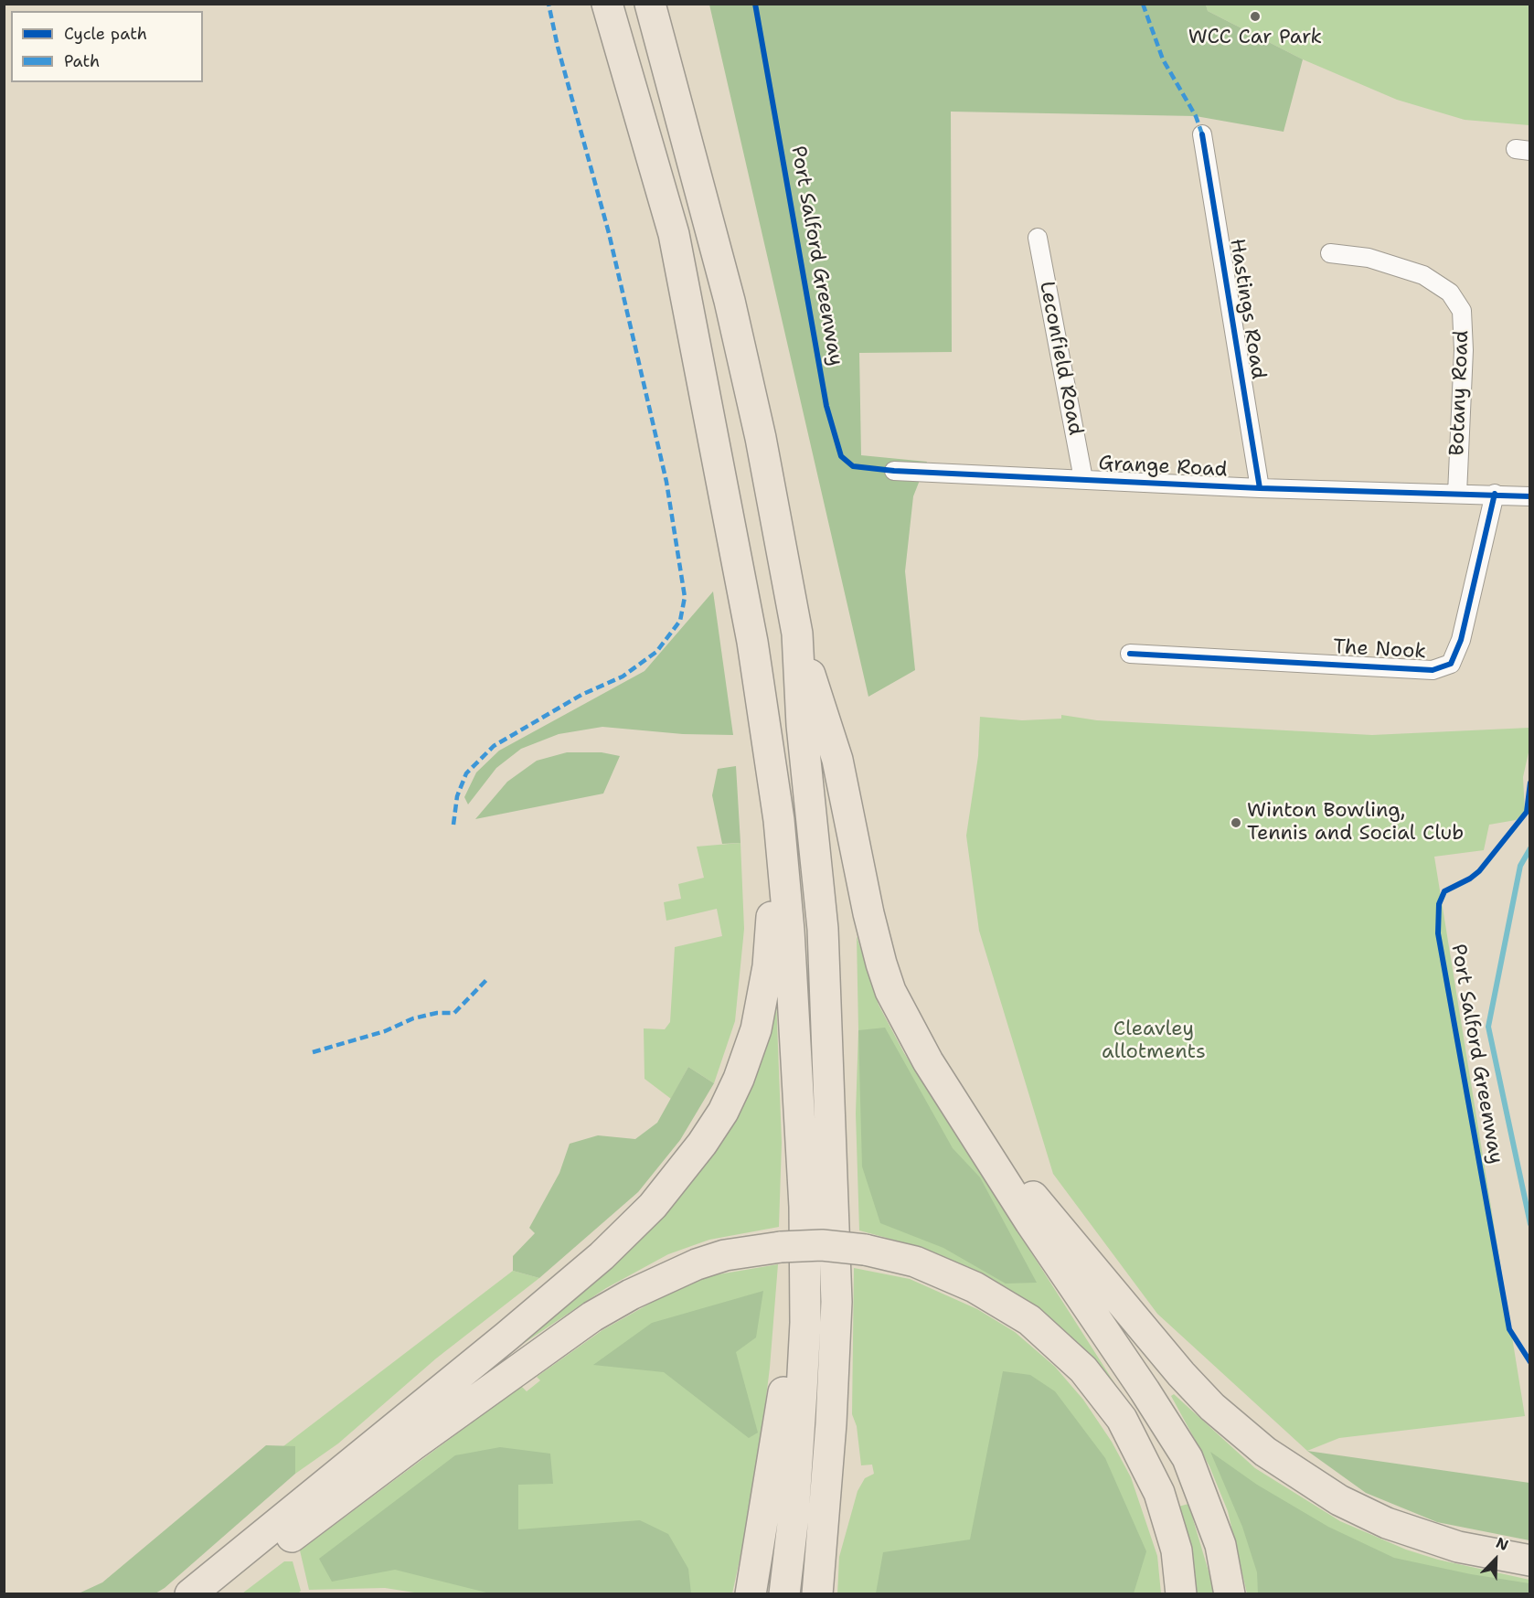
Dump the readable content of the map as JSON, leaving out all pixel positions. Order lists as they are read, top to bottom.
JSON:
{
  "streets": {
    "street": [
      "Hastings Road",
      "Leconfield Road",
      "Botany Road",
      "Grange Road",
      "The Nook"
    ],
    "cycle path": ["Port Salford Greenway"]
  },
  "crossings": [
    ["Hastings Road", "Grange Road"],
    ["Leconfield Road", "Grange Road"],
    ["Botany Road", "Grange Road"],
    ["Grange Road", "The Nook"]
  ],
  "parks": ["Cleavley allotments"],
  "places": ["WCC Car Park", "Winton Bowling, Tennis and Social Club"],
  "legend": ["Cycle path", "Path"],
  "north": "top right"
}
